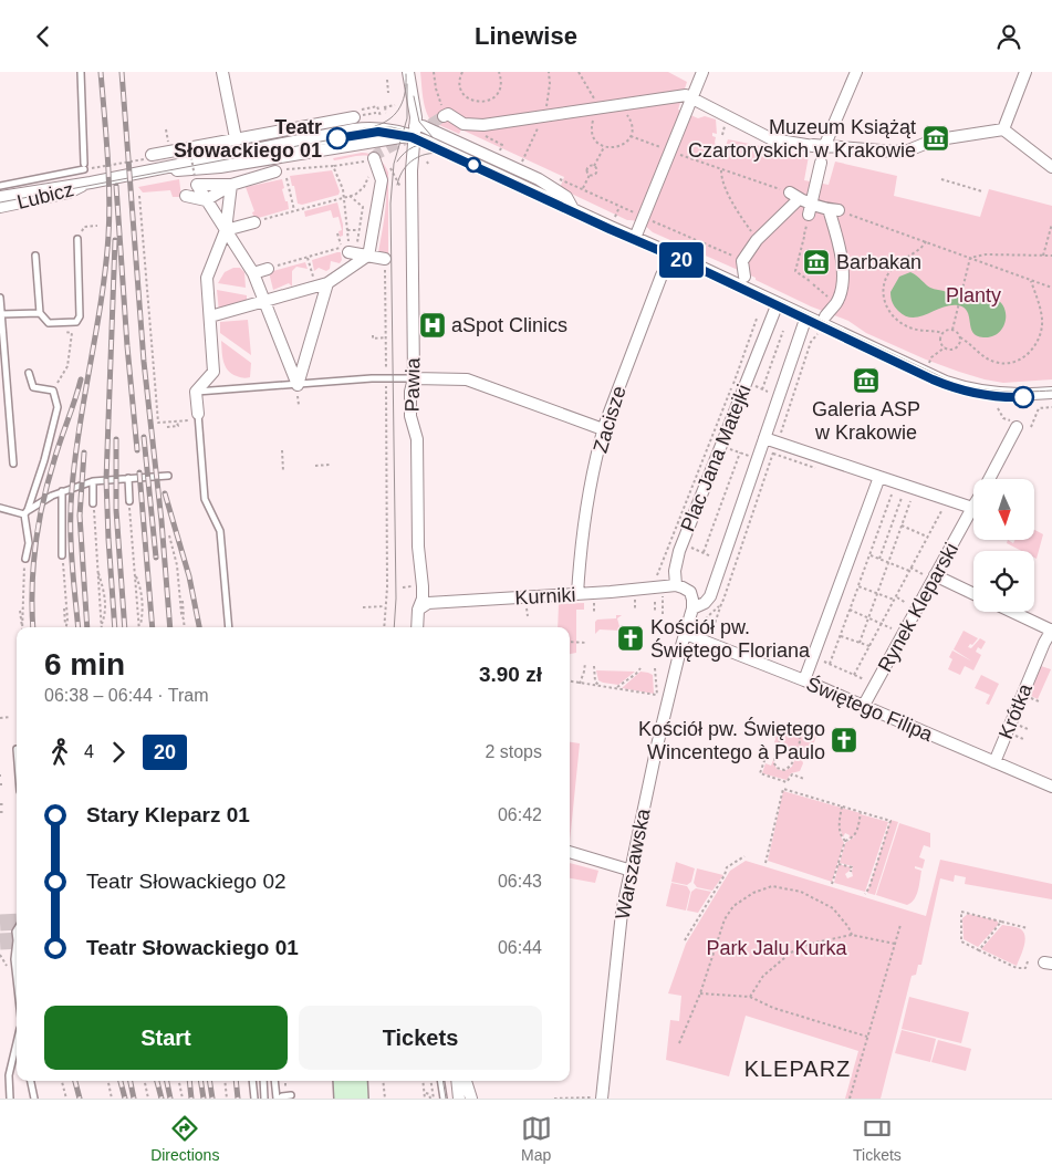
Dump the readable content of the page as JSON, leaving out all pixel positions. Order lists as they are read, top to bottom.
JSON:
{
  "streets": {
    "street": [
      "Lubicz",
      "Pawia",
      "Zacisze",
      "Plac Jana Matejki",
      "Kurniki",
      "Rynek Kleparski",
      "Świętego Filipa",
      "Krótka",
      "Warszawska"
    ]
  },
  "crossings": [
    ["Lubicz", "Pawia"],
    ["Pawia", "Kurniki"],
    ["Zacisze", "Kurniki"],
    ["Plac Jana Matejki", "Kurniki"],
    ["Rynek Kleparski", "Świętego Filipa"],
    ["Świętego Filipa", "Krótka"],
    ["Świętego Filipa", "Warszawska"]
  ],
  "districts": ["KLEPARZ"],
  "parks": ["Planty", "Park Jalu Kurka"],
  "places": {
    "other": ["Teatr Słowackiego 01"],
    "museum": ["Muzeum Książąt Czartoryskich w Krakowie", "Barbakan", "Galeria ASP w Krakowie"],
    "hospital": ["aSpot Clinics"],
    "church": ["Kościół pw. Świętego Floriana", "Kościół pw. Świętego Wincentego à Paulo"]
  },
  "lines": ["tram line 20"],
  "north": "bottom",
  "page": {
    "header": "Linewise",
    "on_map": "20",
    "heading": ["6 min", "06:38 – 06:44 · Tram", "3.90 zł"],
    "legs": ["4", "20", "2 stops"],
    "list": [
      {
        "name": "Stary Kleparz 01",
        "value": "06:42"
      },
      {
        "name": "Teatr Słowackiego 02",
        "value": "06:43"
      },
      {
        "name": "Teatr Słowackiego 01",
        "value": "06:44"
      }
    ],
    "buttons": ["Start", "Tickets"],
    "tabs": ["Directions", "Map", "Tickets"]
  }
}
